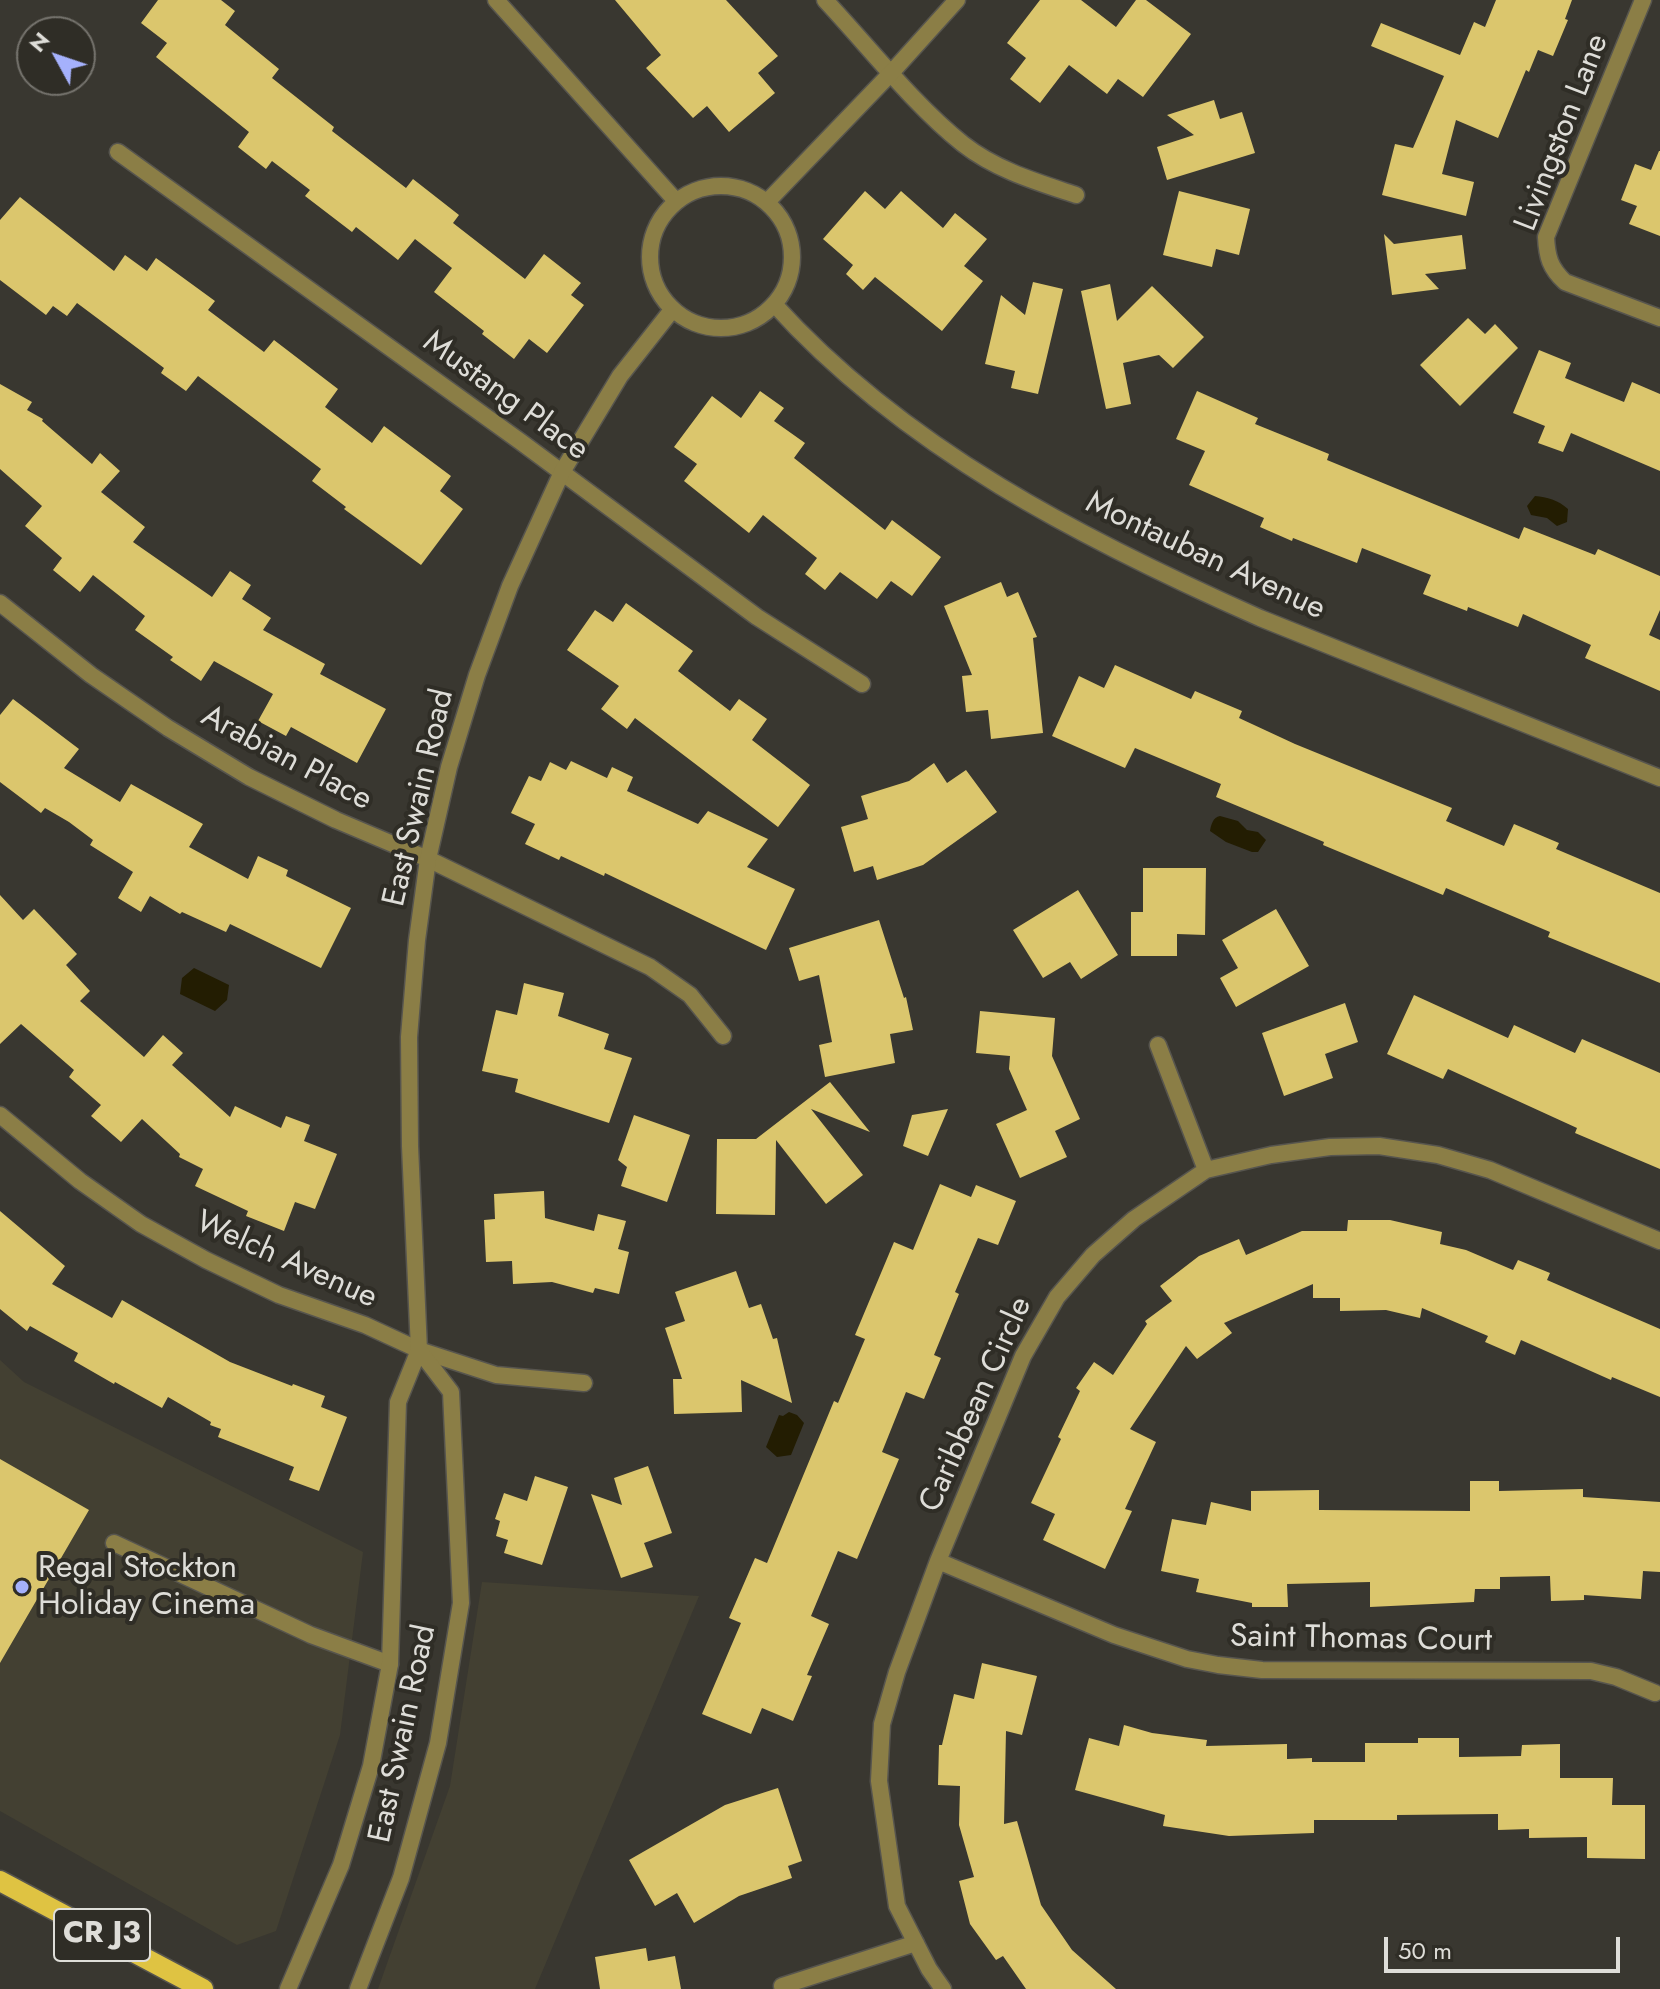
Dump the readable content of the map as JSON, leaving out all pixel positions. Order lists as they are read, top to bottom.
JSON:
{
  "streets": {
    "main road": ["CR J3"],
    "street": [
      "Livingston Lane",
      "Mustang Place",
      "Montauban Avenue",
      "Arabian Place",
      "East Swain Road",
      "Welch Avenue",
      "Caribbean Circle",
      "Saint Thomas Court"
    ]
  },
  "crossings": [
    ["Mustang Place", "East Swain Road"],
    ["Montauban Avenue", "East Swain Road"],
    ["Arabian Place", "East Swain Road"],
    ["East Swain Road", "Welch Avenue"],
    ["Caribbean Circle", "Saint Thomas Court"]
  ],
  "places": ["Regal Stockton Holiday Cinema"],
  "scale_bar": "50 m",
  "north": "top left"
}
